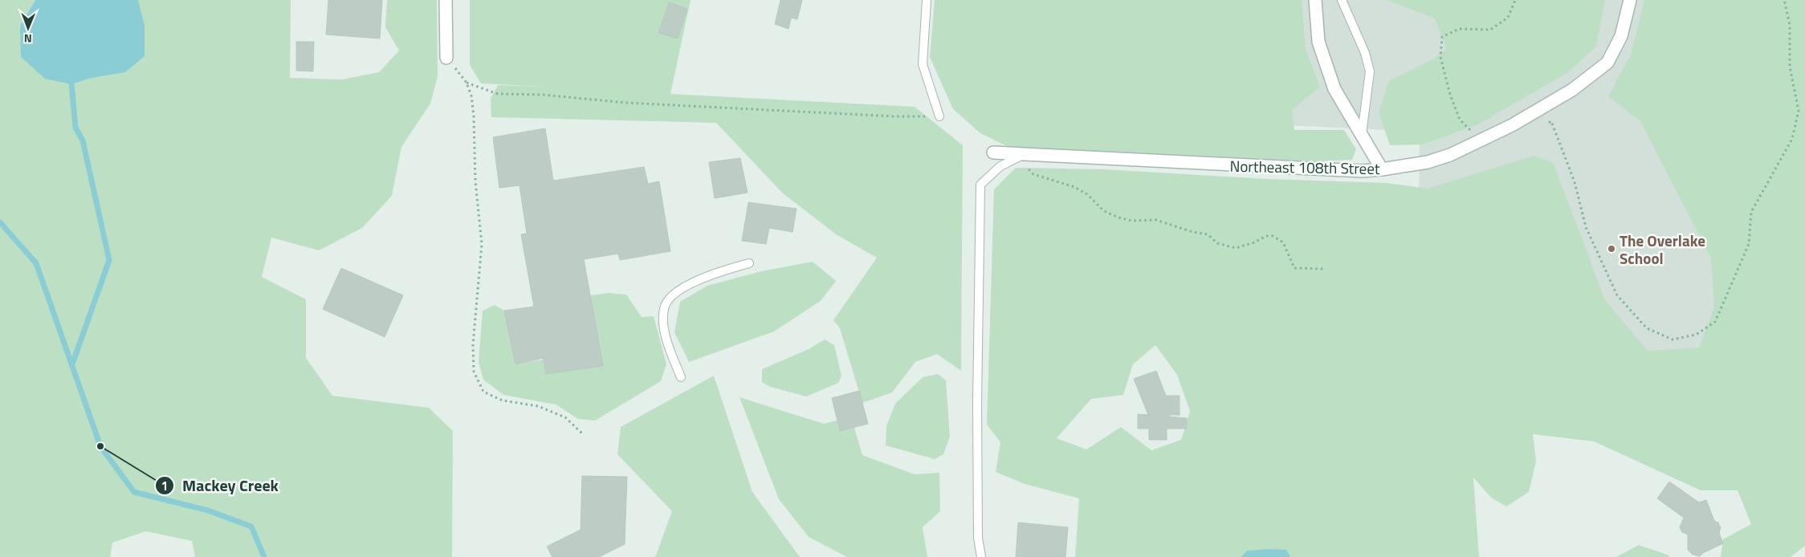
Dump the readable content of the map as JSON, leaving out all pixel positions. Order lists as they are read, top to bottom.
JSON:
{
  "streets": {
    "street": ["Northeast 108th Street"]
  },
  "places": ["The Overlake School", "Mackey Creek"],
  "north": "bottom"
}
